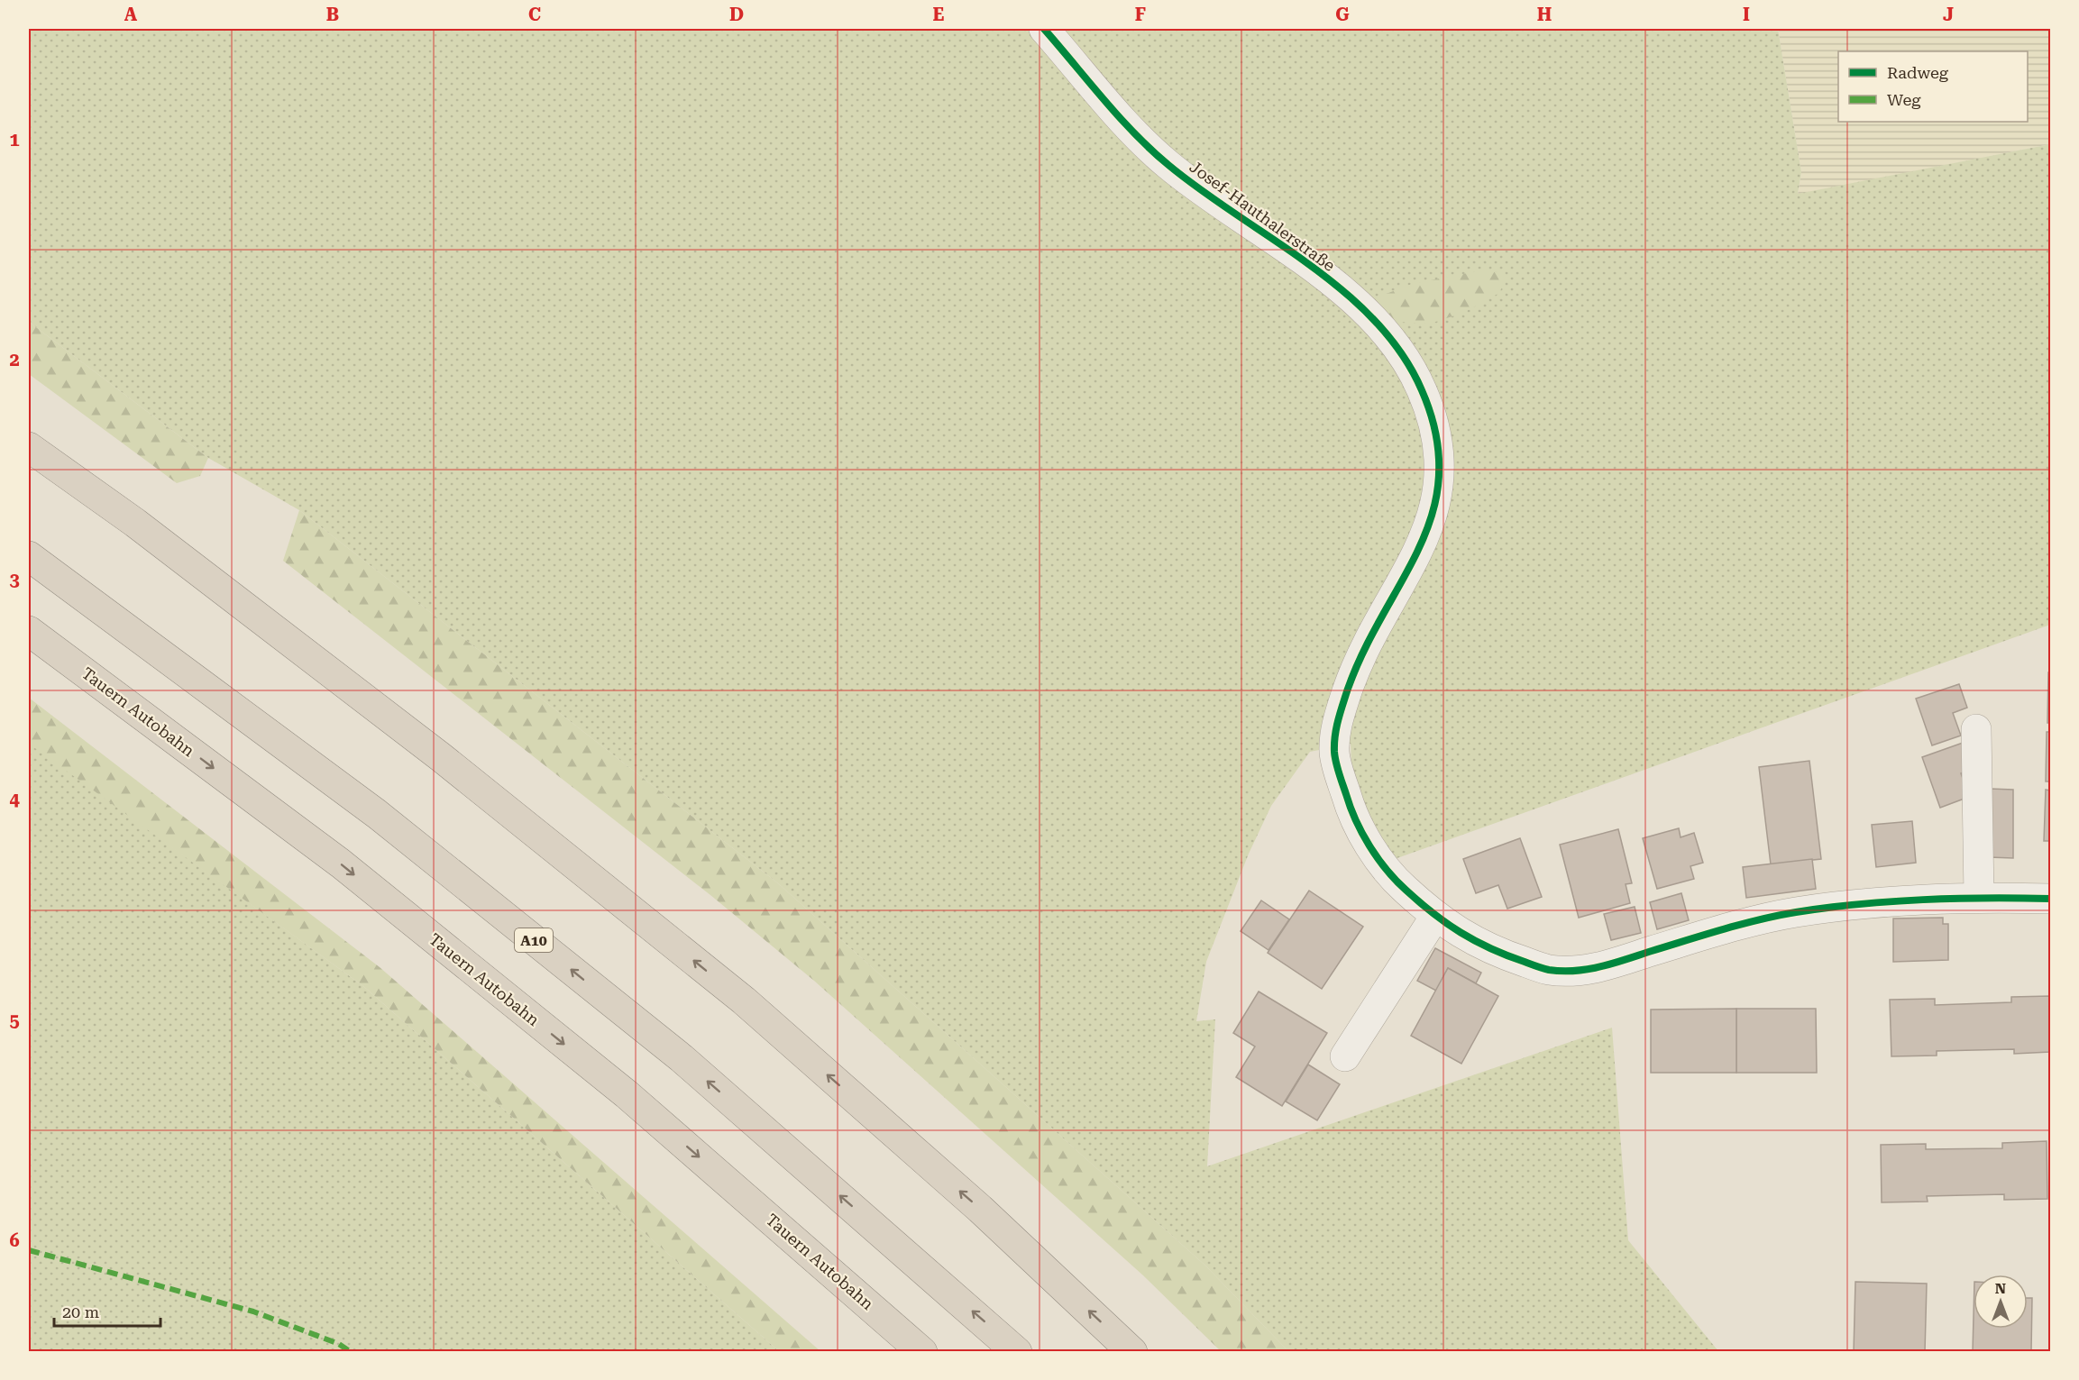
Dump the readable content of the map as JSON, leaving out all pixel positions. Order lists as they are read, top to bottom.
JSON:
{
  "streets": {
    "highway": ["Tauern Autobahn", "A10"],
    "street": ["Josef-Hauthalerstraße"]
  },
  "legend": ["Radweg", "Weg"],
  "scale_bar": "20 m",
  "north": "top",
  "grid": {
    "columns": [
      "A",
      "B",
      "C",
      "D",
      "E",
      "F",
      "G",
      "H",
      "I",
      "J"
    ],
    "rows": [
      "1",
      "2",
      "3",
      "4",
      "5",
      "6"
    ]
  }
}
